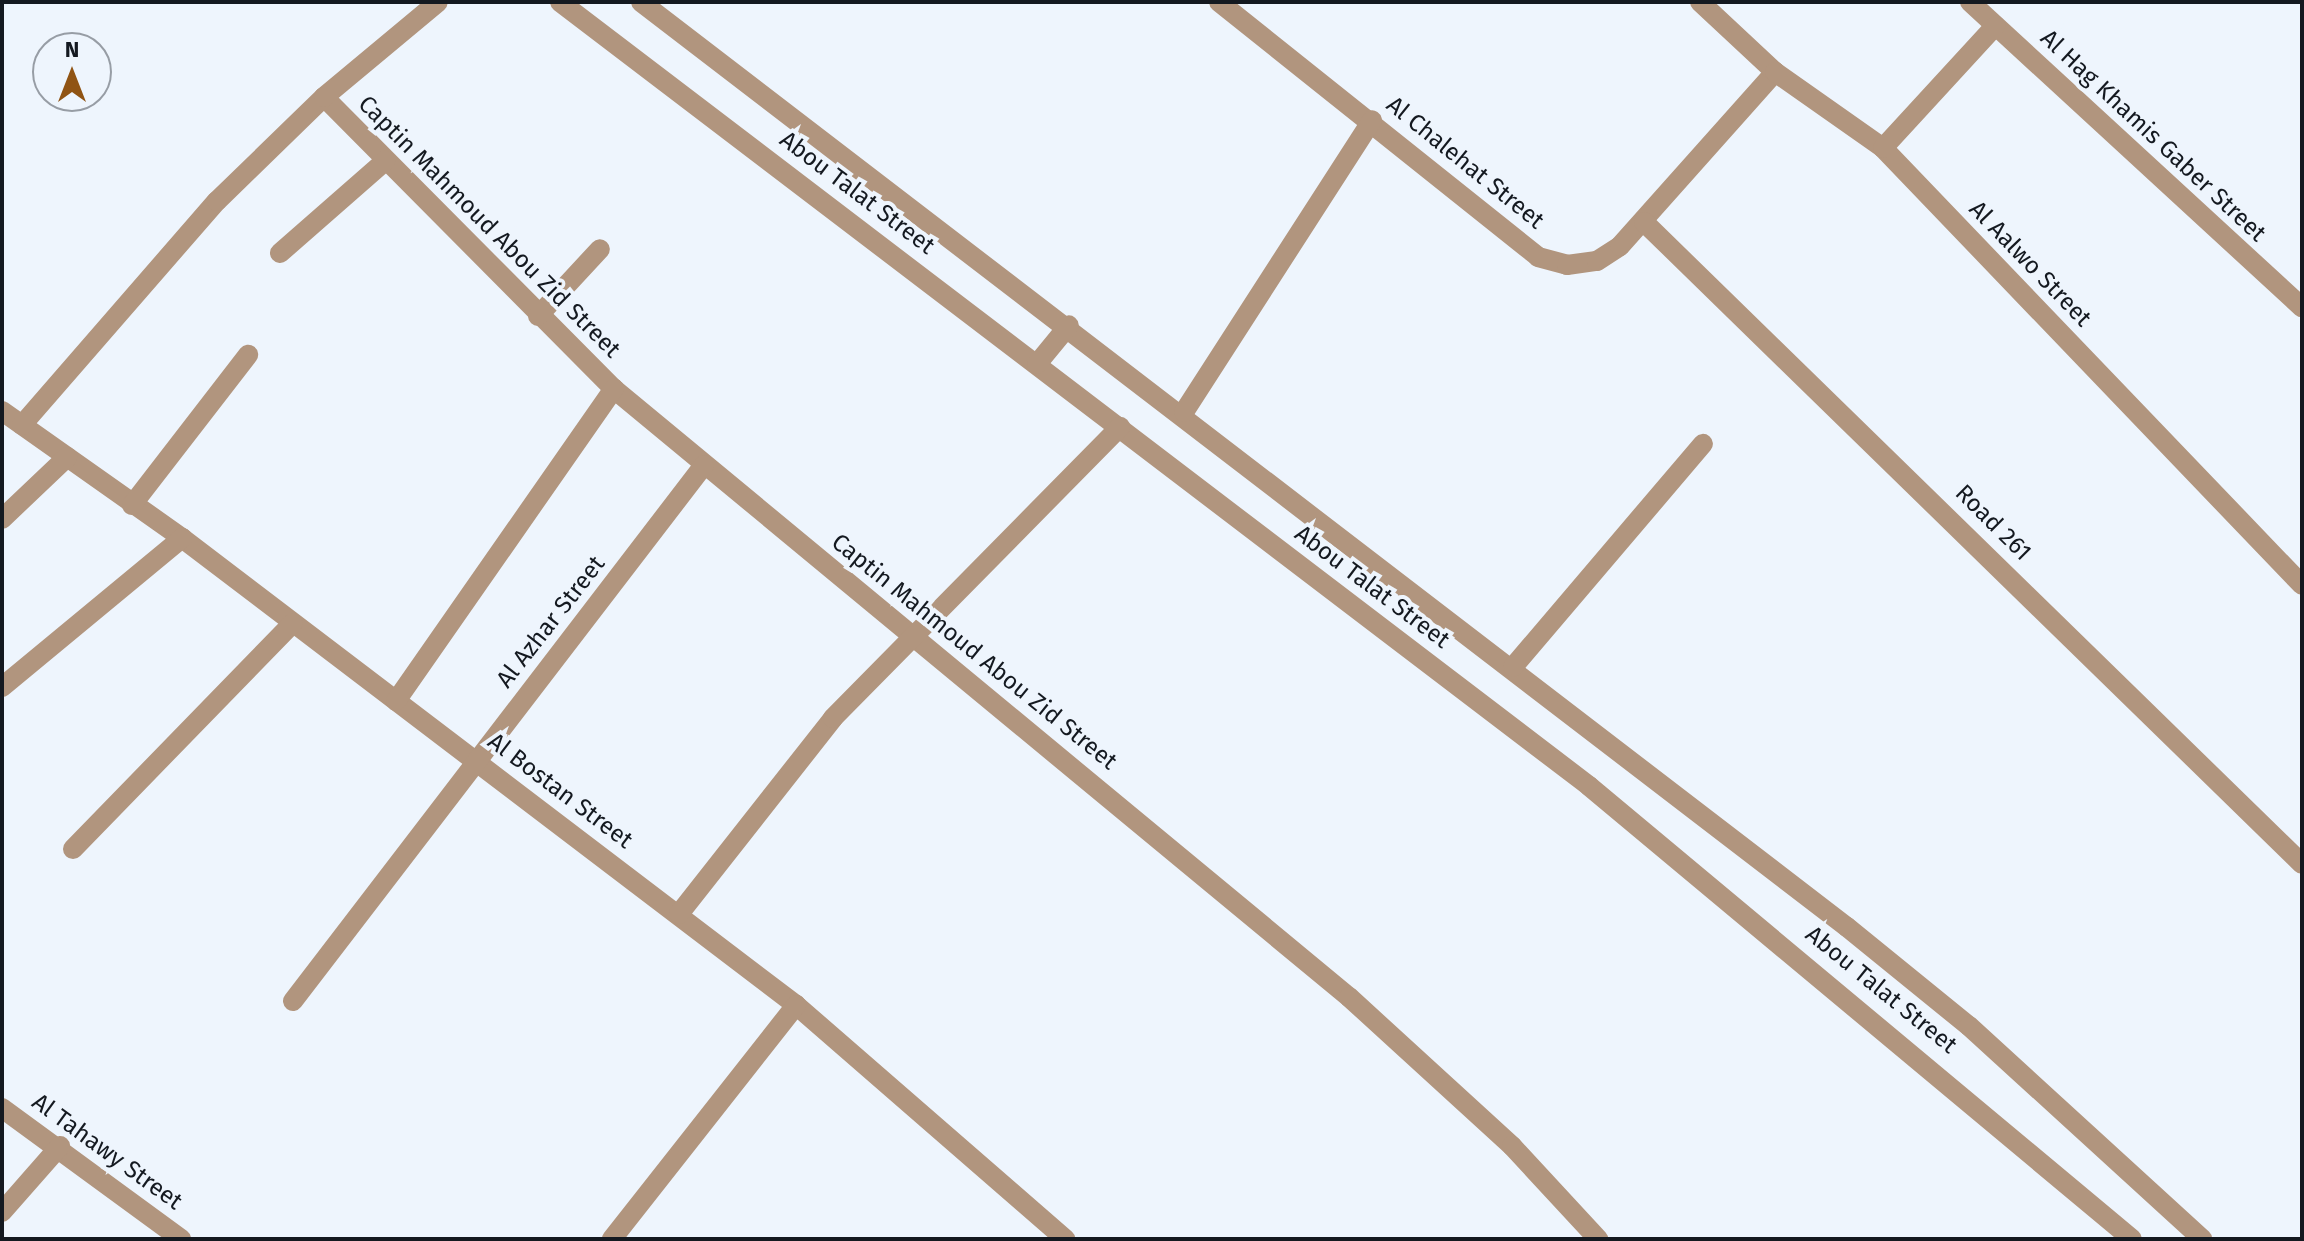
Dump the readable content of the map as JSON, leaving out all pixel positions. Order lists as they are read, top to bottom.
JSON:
{
  "streets": {
    "street": [
      "Al Hag Khamis Gaber Street",
      "Al Chalehat Street",
      "Abou Talat Street",
      "Captin Mahmoud Abou Zid Street",
      "Al Aalwo Street",
      "Road 261",
      "Al Azhar Street",
      "Al Bostan Street",
      "Al Tahawy Street"
    ]
  },
  "crossings": [
    ["Al Chalehat Street", "Al Aalwo Street"],
    ["Al Chalehat Street", "Road 261"],
    ["Captin Mahmoud Abou Zid Street", "Al Azhar Street"],
    ["Al Azhar Street", "Al Bostan Street"]
  ],
  "north": "top"
}
